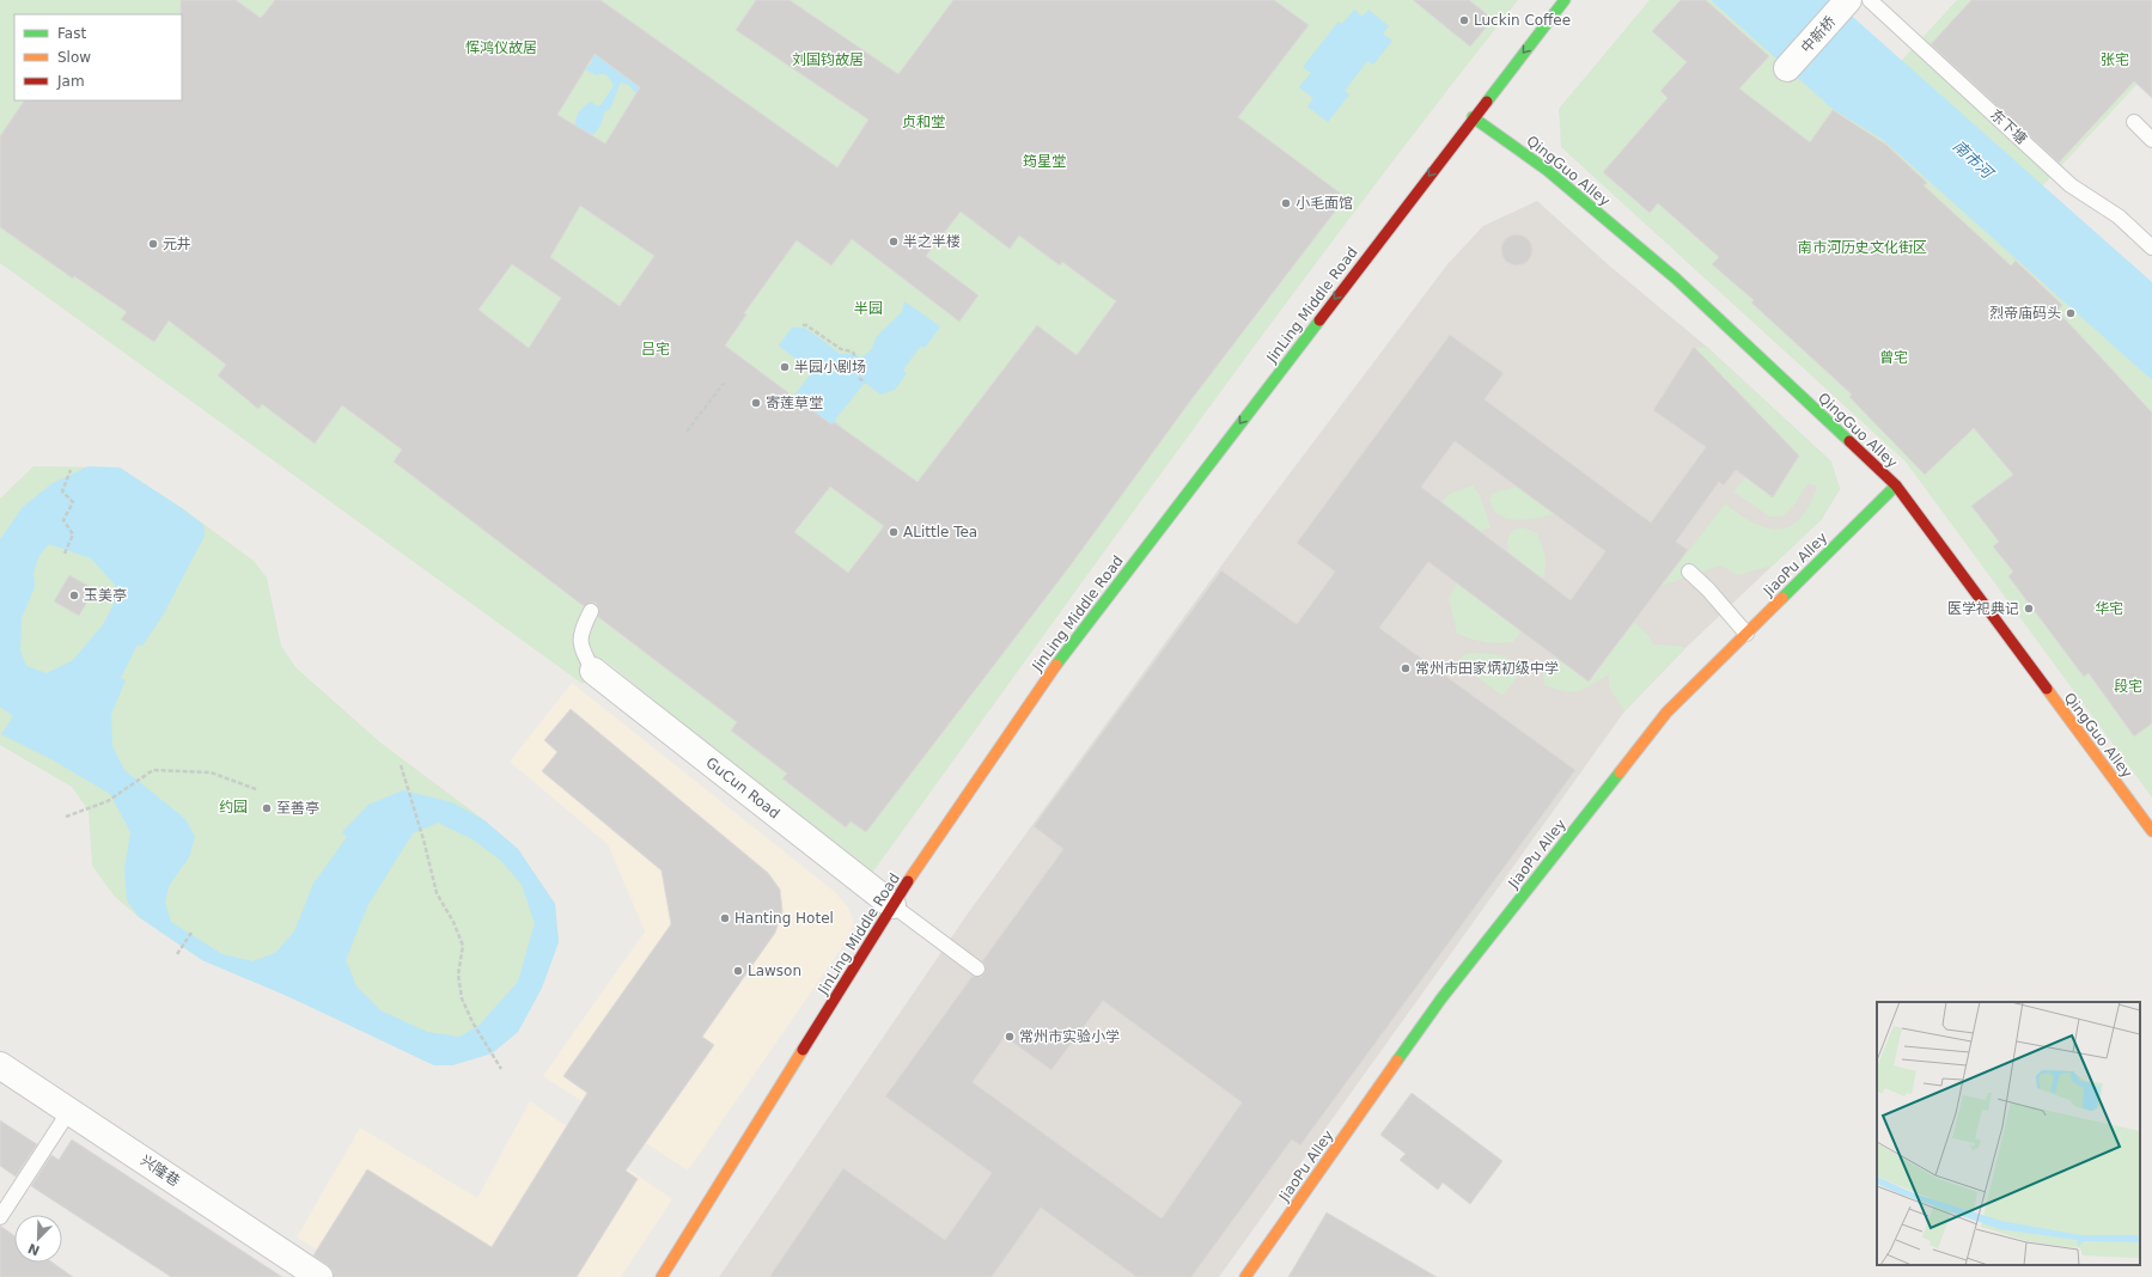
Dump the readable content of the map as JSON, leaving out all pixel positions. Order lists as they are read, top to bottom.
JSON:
{
  "streets": {
    "street": [
      "中新桥",
      "QingGuo Alley",
      "JinLing Middle Road",
      "JiaoPu Alley",
      "GuCun Road",
      "兴隆巷"
    ],
    "lane": ["东下塘"]
  },
  "crossings": [
    ["QingGuo Alley", "JinLing Middle Road"],
    ["QingGuo Alley", "JiaoPu Alley"],
    ["JinLing Middle Road", "GuCun Road"]
  ],
  "one_way": ["JinLing Middle Road"],
  "water": ["南市河"],
  "parks": [
    "恽鸿仪故居",
    "刘国钧故居",
    "张宅",
    "贞和堂",
    "筠星堂",
    "南市河历史文化街区",
    "半园",
    "吕宅",
    "曾宅",
    "华宅",
    "段宅",
    "约园"
  ],
  "places": [
    "Luckin Coffee",
    "小毛面馆",
    "半之半楼",
    "元井",
    "烈帝庙码头",
    "半园小剧场",
    "寄莲草堂",
    "ALittle Tea",
    "玉美亭",
    "医学祀典记",
    "常州市田家炳初级中学",
    "至善亭",
    "Hanting Hotel",
    "Lawson",
    "常州市实验小学"
  ],
  "legend": ["Fast", "Slow", "Jam"],
  "north": "bottom left"
}
